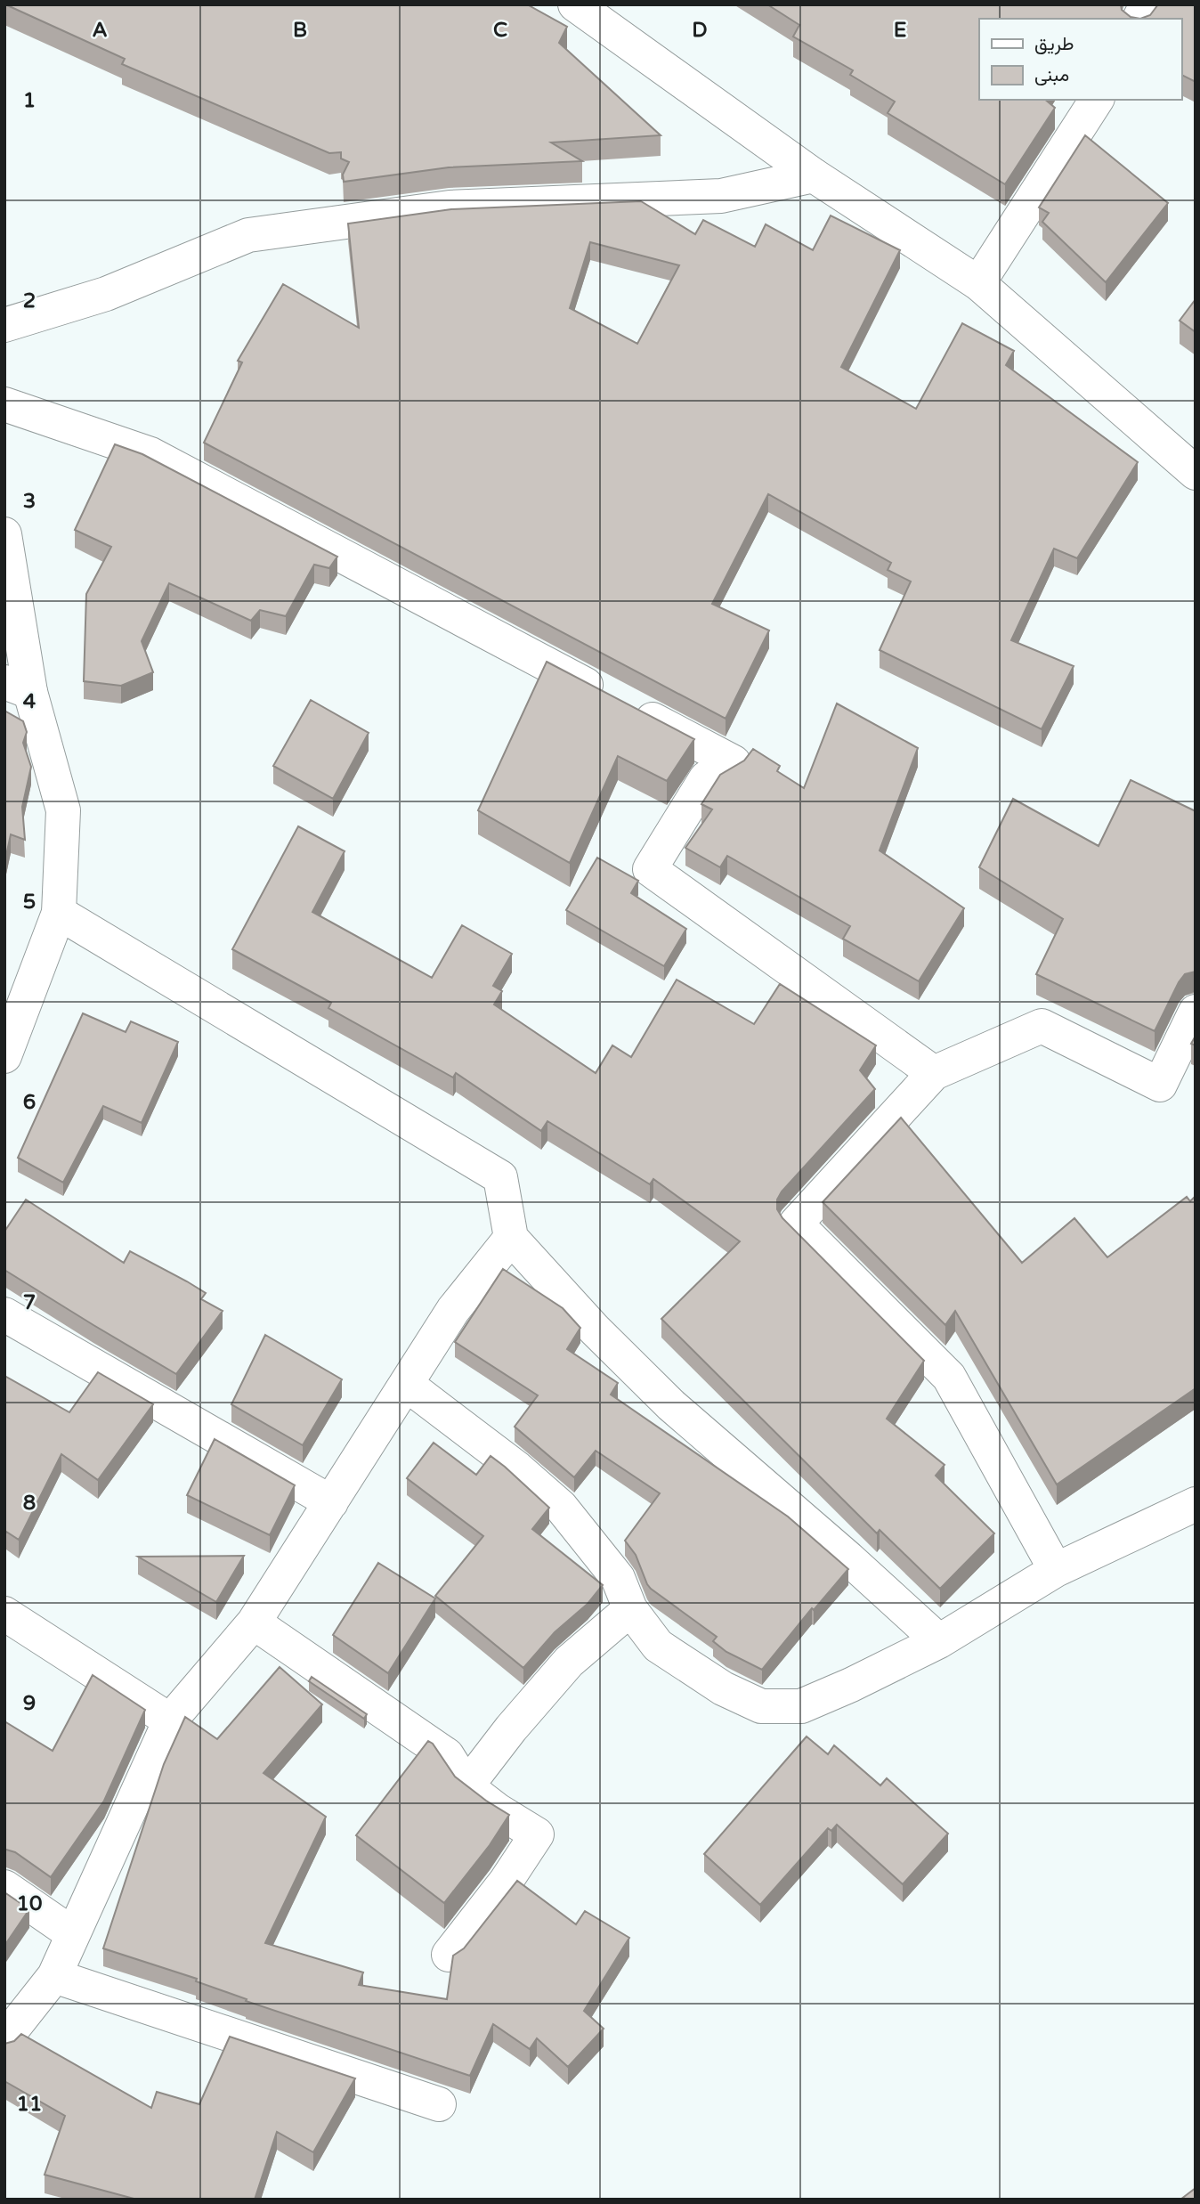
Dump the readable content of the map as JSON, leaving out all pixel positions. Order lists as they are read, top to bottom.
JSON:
{
  "legend": ["طريق", "مبنى"],
  "grid": {
    "columns": [
      "A",
      "B",
      "C",
      "D",
      "E"
    ],
    "rows": [
      "1",
      "2",
      "3",
      "4",
      "5",
      "6",
      "7",
      "8",
      "9",
      "10",
      "11"
    ]
  }
}
